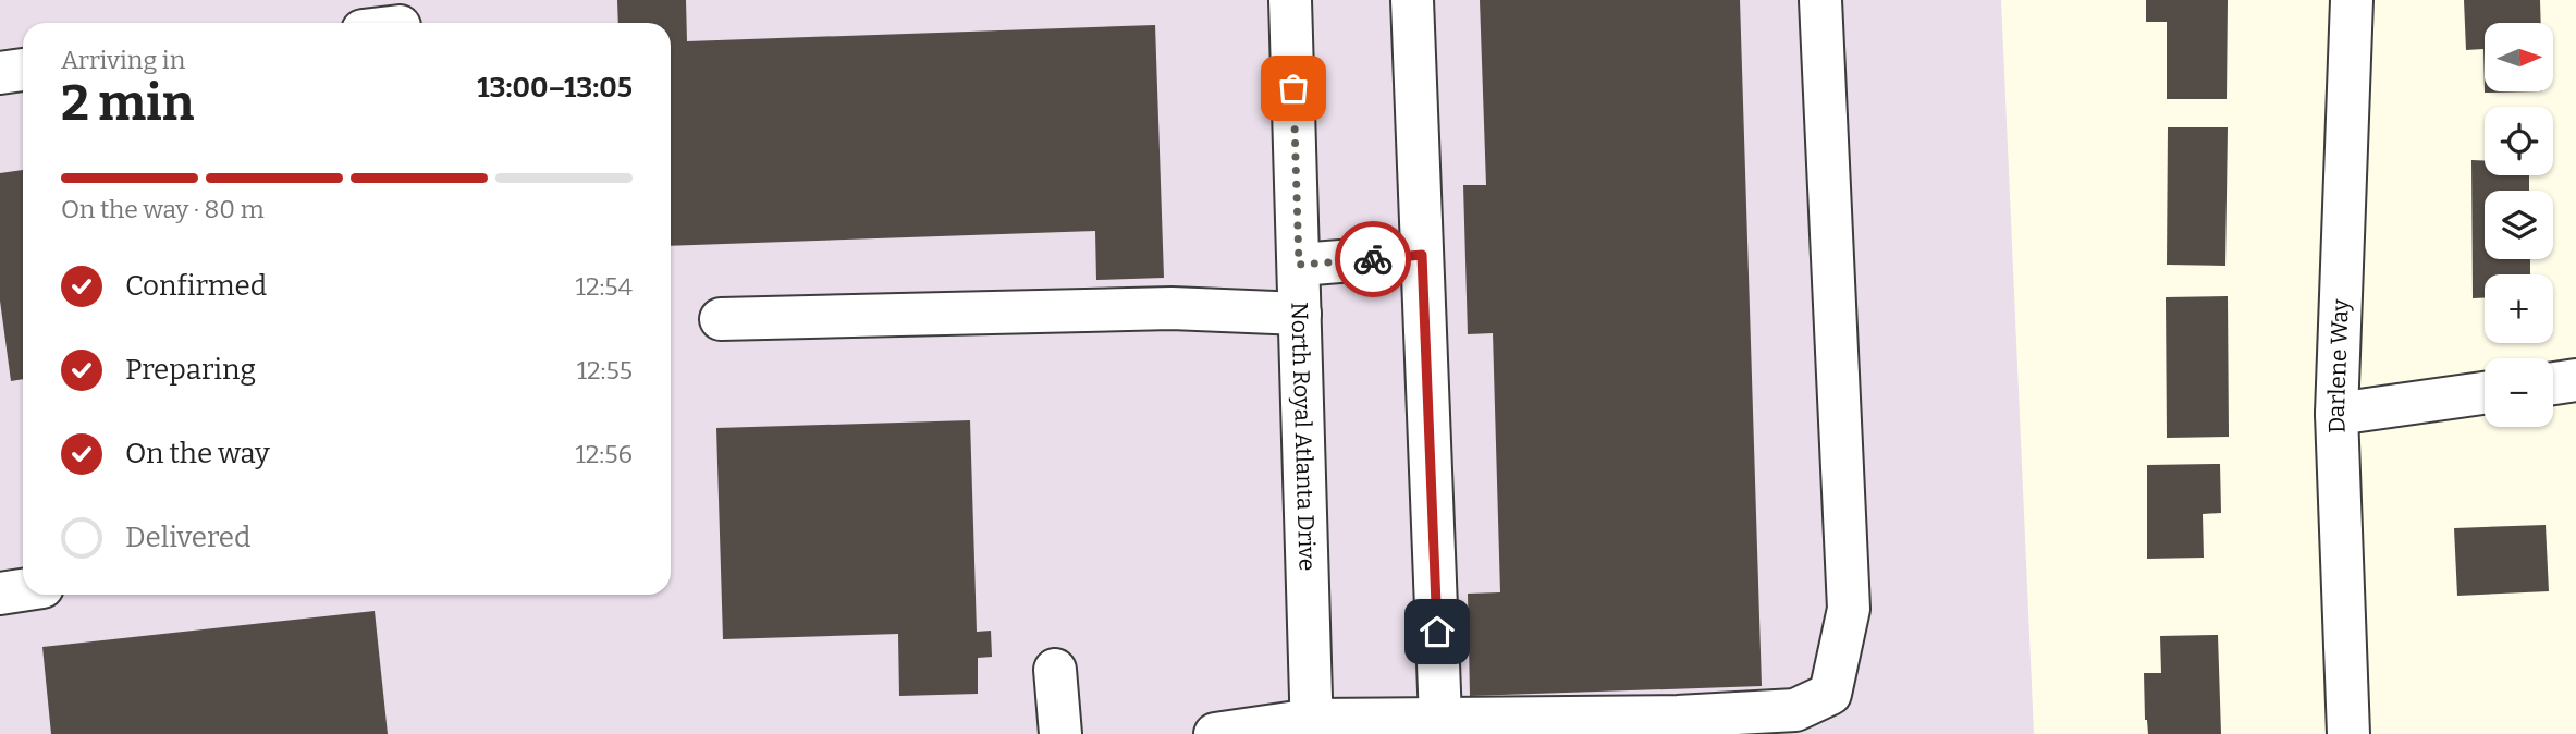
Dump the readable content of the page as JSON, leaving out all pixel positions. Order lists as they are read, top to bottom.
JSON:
{
  "streets": {
    "street": ["Darlene Way", "North Royal Atlanta Drive"]
  },
  "north": "right",
  "page": {
    "map_buttons": ["+", "−"],
    "heading": ["2 min", "Arriving in", "13:00–13:05"],
    "bar": "On the way · 80 m",
    "list": [
      ["Confirmed", "12:54"],
      ["Preparing", "12:55"],
      ["On the way", "12:56"],
      "Delivered"
    ]
  }
}
